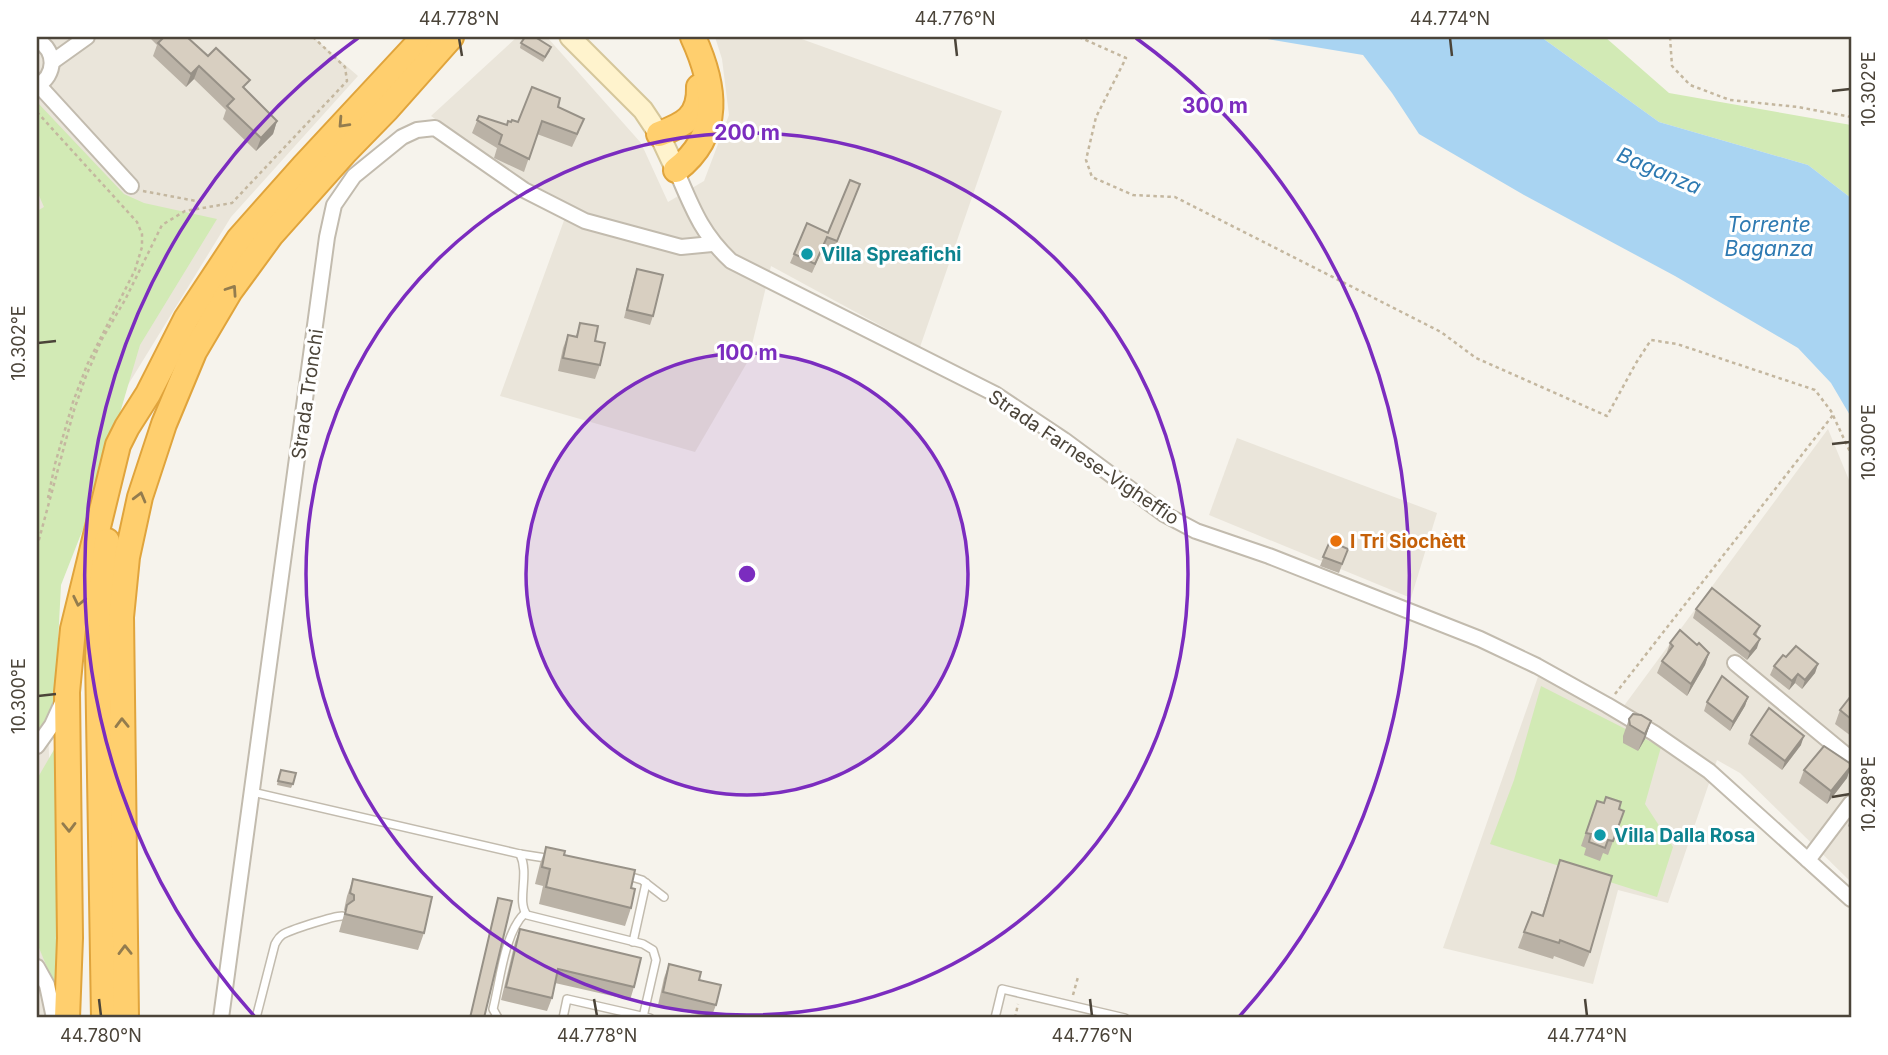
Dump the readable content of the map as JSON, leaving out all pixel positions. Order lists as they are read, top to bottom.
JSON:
{
  "streets": {
    "street": ["Strada Tronchi", "Strada Farnese-Vigheffio"]
  },
  "crossings": [
    ["Strada Tronchi", "Strada Farnese-Vigheffio"]
  ],
  "water": ["Baganza", "Torrente Baganza"],
  "places": ["Villa Spreafichi", "I Tri Siochètt", "Villa Dalla Rosa"],
  "coordinates": [
    "44.778°N",
    "44.776°N",
    "44.774°N",
    "10.302°E",
    "10.300°E",
    "10.298°E",
    "44.780°N"
  ],
  "rings": ["300 m", "200 m", "100 m"]
}
